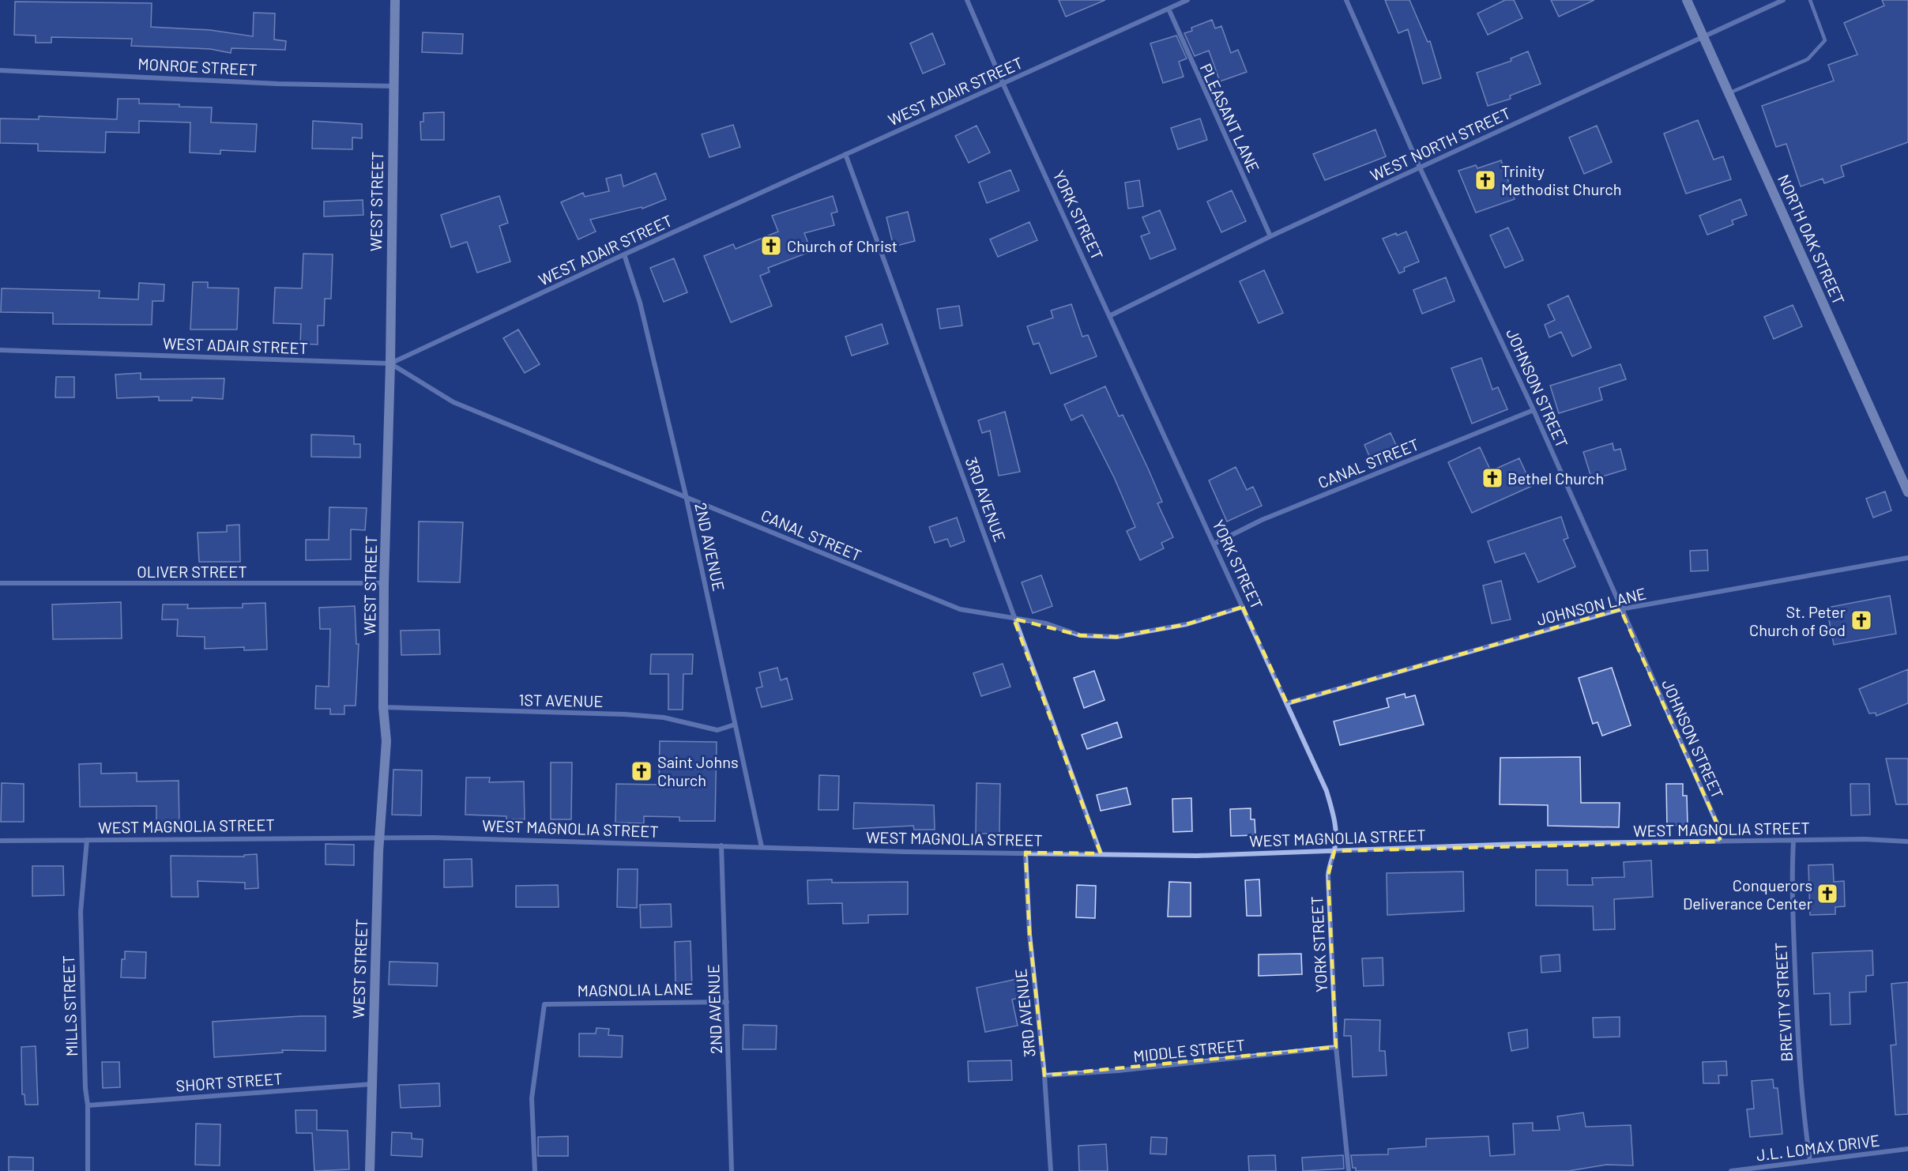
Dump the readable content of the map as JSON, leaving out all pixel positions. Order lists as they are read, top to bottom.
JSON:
{
  "streets": {
    "street": [
      "MONROE STREET",
      "WEST ADAIR STREET",
      "PLEASANT LANE",
      "WEST NORTH STREET",
      "WEST STREET",
      "YORK STREET",
      "NORTH OAK STREET",
      "JOHNSON STREET",
      "CANAL STREET",
      "3RD AVENUE",
      "2ND AVENUE",
      "OLIVER STREET",
      "JOHNSON LANE",
      "1ST AVENUE",
      "WEST MAGNOLIA STREET",
      "MAGNOLIA LANE",
      "BREVITY STREET",
      "MILLS STREET",
      "MIDDLE STREET",
      "SHORT STREET",
      "J.L. LOMAX DRIVE"
    ]
  },
  "crossings": [
    ["MONROE STREET", "WEST STREET"],
    ["WEST ADAIR STREET", "PLEASANT LANE"],
    ["WEST ADAIR STREET", "WEST STREET"],
    ["WEST ADAIR STREET", "YORK STREET"],
    ["WEST ADAIR STREET", "CANAL STREET"],
    ["WEST ADAIR STREET", "3RD AVENUE"],
    ["WEST ADAIR STREET", "2ND AVENUE"],
    ["PLEASANT LANE", "WEST NORTH STREET"],
    ["WEST NORTH STREET", "YORK STREET"],
    ["WEST NORTH STREET", "NORTH OAK STREET"],
    ["WEST NORTH STREET", "JOHNSON STREET"],
    ["WEST STREET", "CANAL STREET"],
    ["WEST STREET", "OLIVER STREET"],
    ["WEST STREET", "1ST AVENUE"],
    ["WEST STREET", "WEST MAGNOLIA STREET"],
    ["WEST STREET", "SHORT STREET"],
    ["YORK STREET", "CANAL STREET"],
    ["YORK STREET", "JOHNSON LANE"],
    ["YORK STREET", "WEST MAGNOLIA STREET"],
    ["YORK STREET", "MIDDLE STREET"],
    ["JOHNSON STREET", "CANAL STREET"],
    ["JOHNSON STREET", "JOHNSON LANE"],
    ["JOHNSON STREET", "WEST MAGNOLIA STREET"],
    ["CANAL STREET", "3RD AVENUE"],
    ["CANAL STREET", "2ND AVENUE"],
    ["3RD AVENUE", "WEST MAGNOLIA STREET"],
    ["3RD AVENUE", "MIDDLE STREET"],
    ["2ND AVENUE", "1ST AVENUE"],
    ["2ND AVENUE", "WEST MAGNOLIA STREET"],
    ["2ND AVENUE", "MAGNOLIA LANE"],
    ["WEST MAGNOLIA STREET", "BREVITY STREET"],
    ["WEST MAGNOLIA STREET", "MILLS STREET"],
    ["BREVITY STREET", "J.L. LOMAX DRIVE"],
    ["MILLS STREET", "SHORT STREET"]
  ],
  "places": {
    "church": [
      "Trinity Methodist Church",
      "Church of Christ",
      "Bethel Church",
      "St. Peter Church of God",
      "Saint Johns Church",
      "Conquerors Deliverance Center"
    ]
  }
}
